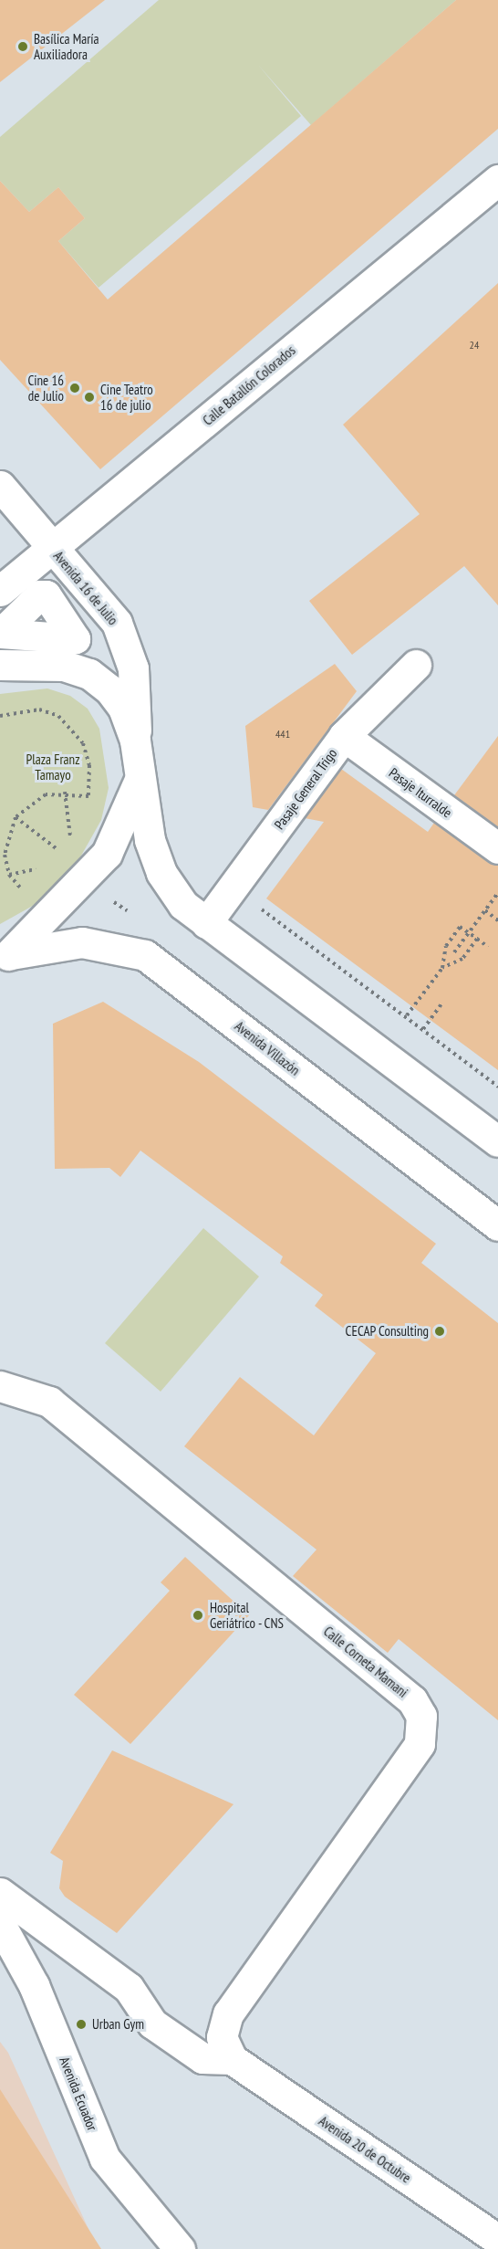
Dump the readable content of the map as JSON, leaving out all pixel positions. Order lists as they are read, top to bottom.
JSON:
{
  "streets": {
    "main road": [
      "Calle Batallón Colorados",
      "Avenida 16 de Julio",
      "Pasaje General Trigo",
      "Pasaje Iturralde",
      "Avenida Villazón",
      "Calle Corneta Mamani",
      "Avenida Ecuador",
      "Avenida 20 de Octubre"
    ]
  },
  "crossings": [
    ["Calle Batallón Colorados", "Avenida 16 de Julio"],
    ["Pasaje General Trigo", "Pasaje Iturralde"],
    ["Calle Corneta Mamani", "Avenida 20 de Octubre"]
  ],
  "parks": ["Plaza Franz Tamayo"],
  "places": [
    "Basílica María Auxiliadora",
    "Cine 16 de Julio",
    "Cine Teatro 16 de julio",
    "CECAP Consulting",
    "Hospital Geriátrico - CNS",
    "Urban Gym"
  ],
  "house_numbers": ["24", "441"]
}
